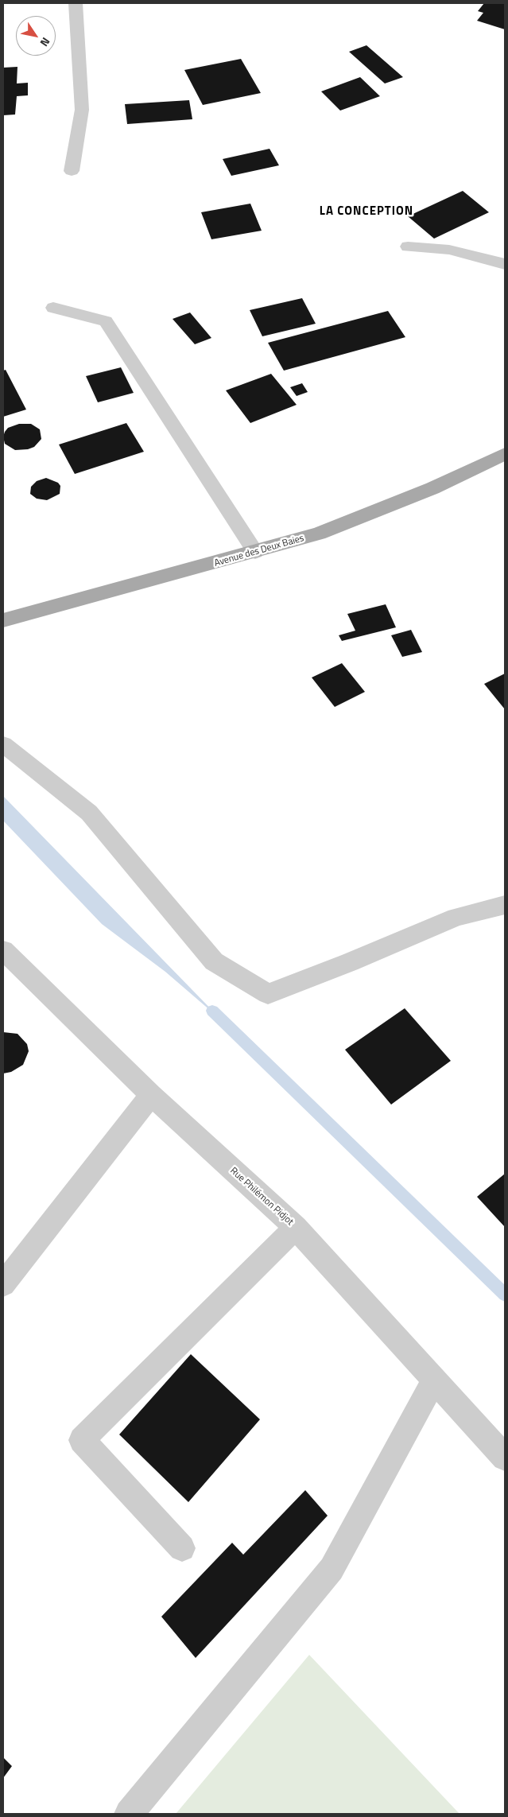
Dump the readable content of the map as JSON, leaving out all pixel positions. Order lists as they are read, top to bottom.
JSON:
{
  "streets": {
    "main road": ["Avenue des Deux Baies"],
    "street": ["Rue Philémon Pidjot"]
  },
  "districts": ["LA CONCEPTION"],
  "north": "bottom right"
}
